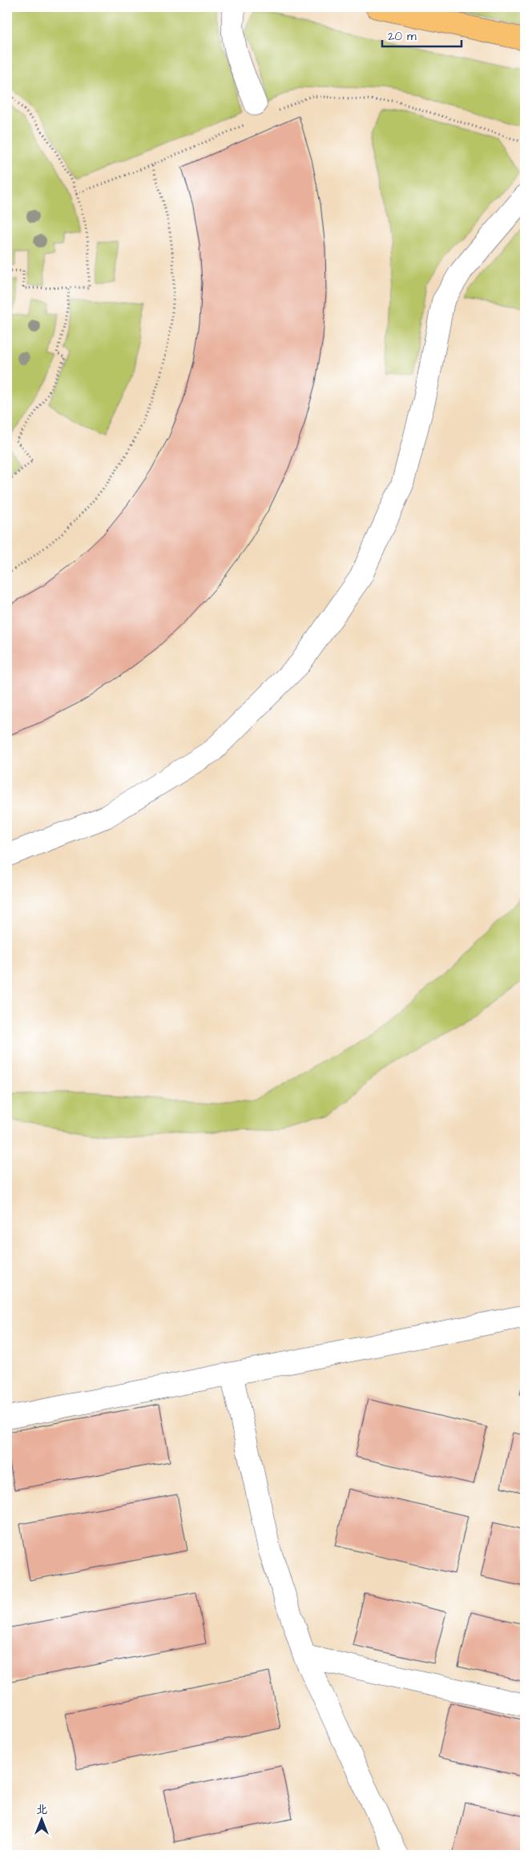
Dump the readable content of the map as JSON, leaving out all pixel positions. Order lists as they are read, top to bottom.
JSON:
{
  "scale_bar": "20 m",
  "north": "top"
}
